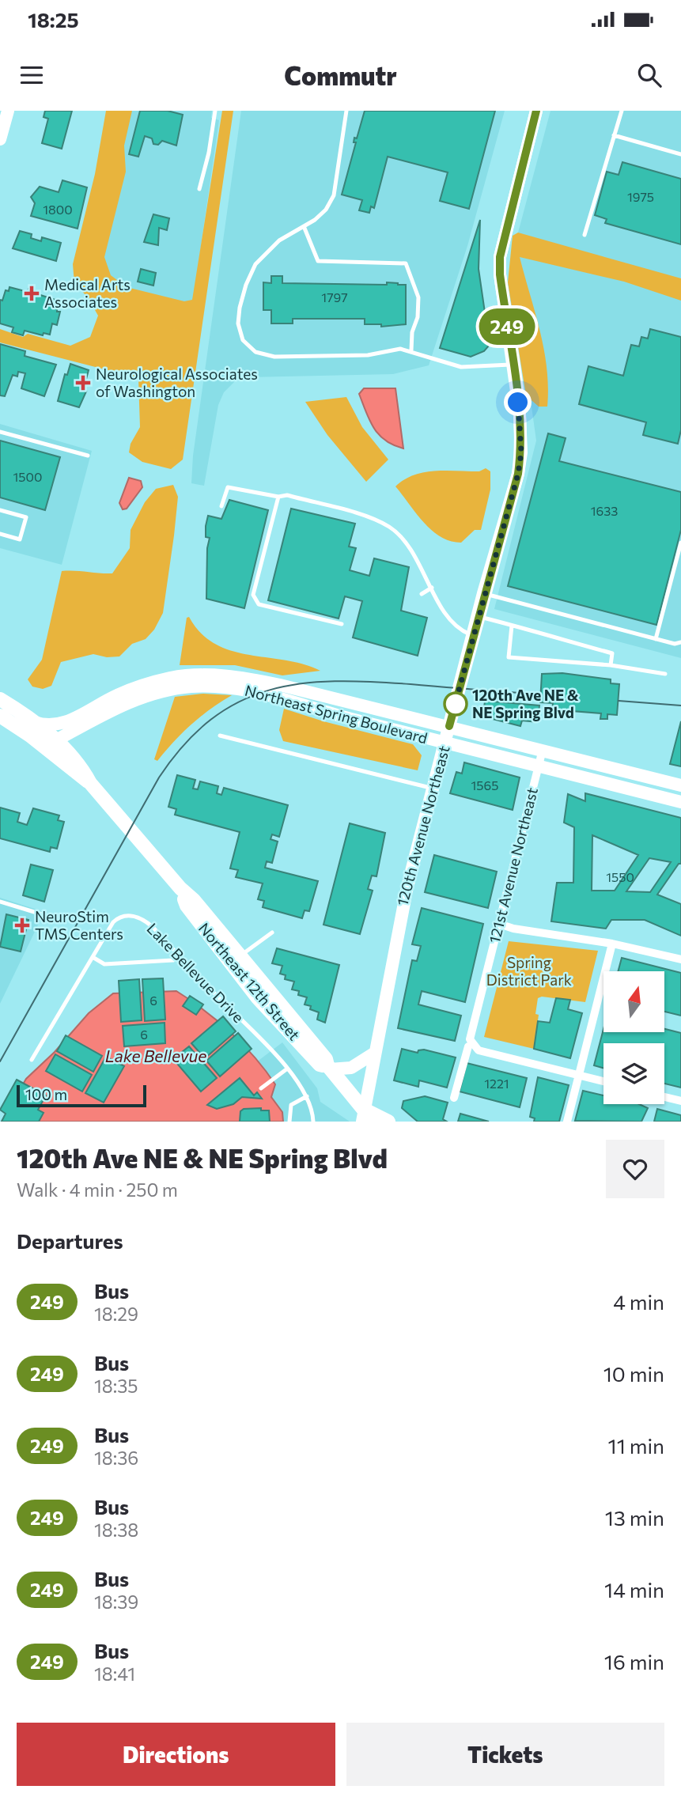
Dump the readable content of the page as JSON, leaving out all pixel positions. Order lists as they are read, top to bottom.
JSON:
{
  "streets": {
    "main road": ["Northeast 12th Street"],
    "street": ["Northeast Spring Boulevard", "120th Avenue Northeast", "121st Avenue Northeast"],
    "lane": ["Lake Bellevue Drive"]
  },
  "crossings": [
    ["Northeast Spring Boulevard", "120th Avenue Northeast"],
    ["Northeast Spring Boulevard", "121st Avenue Northeast"],
    ["Northeast Spring Boulevard", "Northeast 12th Street"],
    ["120th Avenue Northeast", "Northeast 12th Street"]
  ],
  "water": ["Lake Bellevue"],
  "parks": ["Spring District Park"],
  "places": {
    "health": ["Medical Arts Associates", "Neurological Associates of Washington", "NeuroStim TMS Centers"],
    "other": ["120th Ave NE & NE Spring Blvd"]
  },
  "lines": ["bus line 249"],
  "house_numbers": [
    "1975",
    "1800",
    "1797",
    "1500",
    "1633",
    "1565",
    "1550",
    "6",
    "6",
    "1221"
  ],
  "scale_bar": "100 m",
  "north": "top",
  "page": {
    "status": "18:25",
    "header": "Commutr",
    "on_map": "249",
    "scale": "100 m",
    "heading": [
      ["120th Ave NE & NE Spring Blvd", "Walk · 4 min · 250 m"],
      "Departures"
    ],
    "list": [
      {
        "mark": "249",
        "name": "Bus",
        "note": "18:29",
        "value": "4 min"
      },
      {
        "mark": "249",
        "name": "Bus",
        "note": "18:35",
        "value": "10 min"
      },
      {
        "mark": "249",
        "name": "Bus",
        "note": "18:36",
        "value": "11 min"
      },
      {
        "mark": "249",
        "name": "Bus",
        "note": "18:38",
        "value": "13 min"
      },
      {
        "mark": "249",
        "name": "Bus",
        "note": "18:39",
        "value": "14 min"
      },
      {
        "mark": "249",
        "name": "Bus",
        "note": "18:41",
        "value": "16 min"
      }
    ],
    "buttons": ["Directions", "Tickets"]
  }
}
